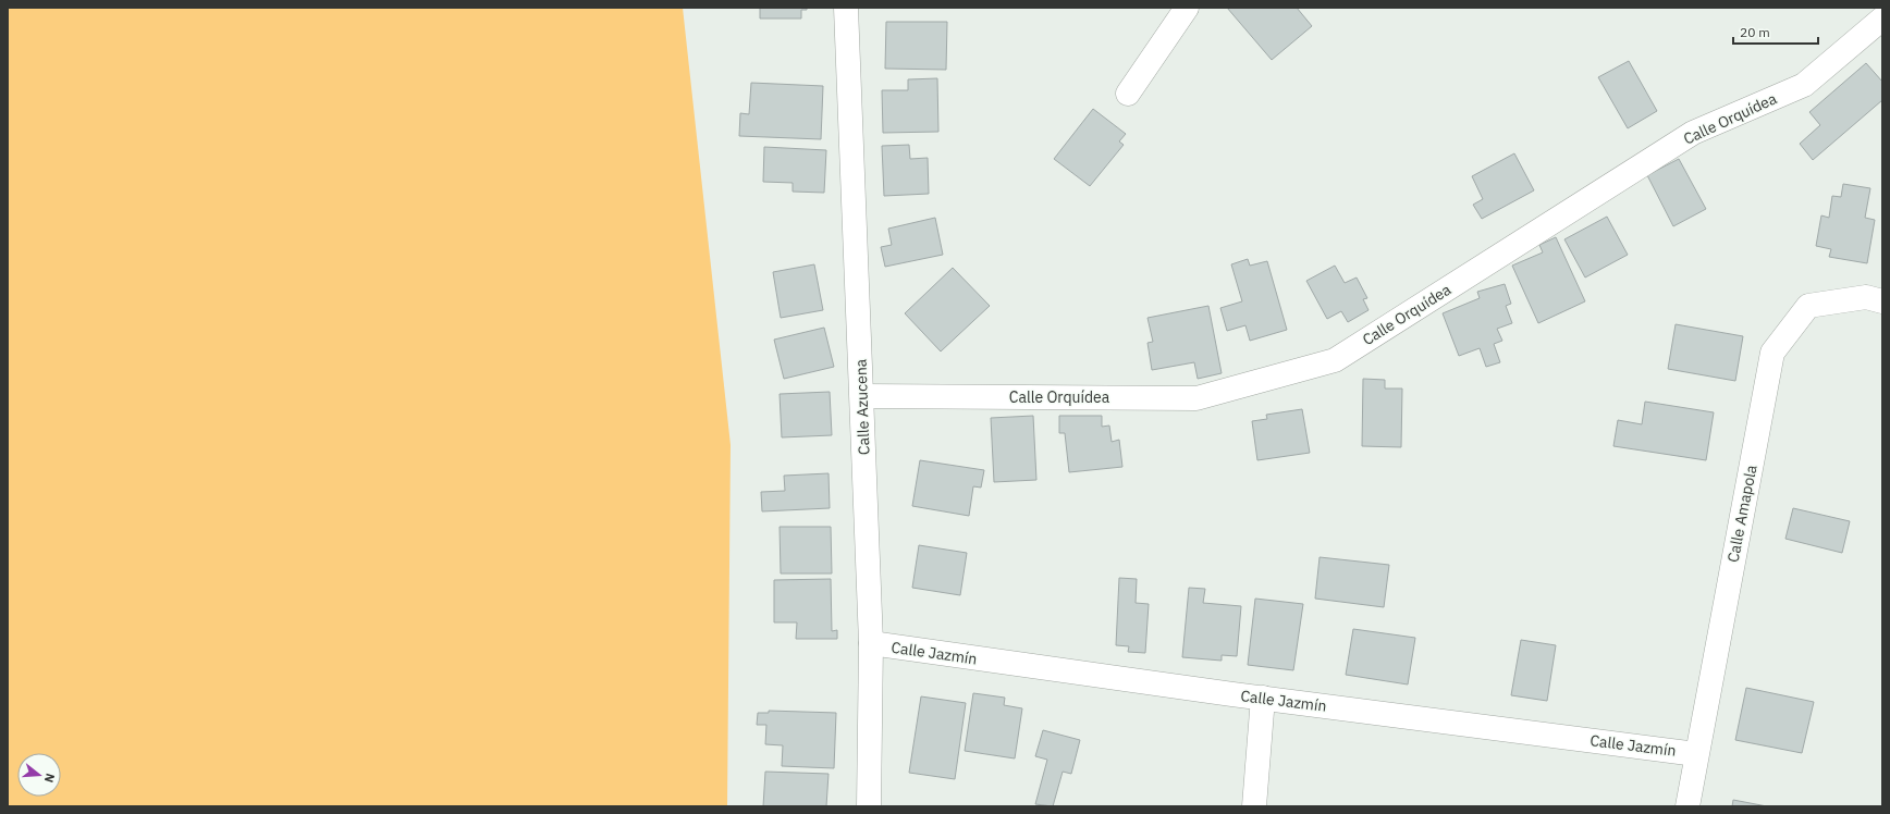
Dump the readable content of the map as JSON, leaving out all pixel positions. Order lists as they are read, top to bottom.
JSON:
{
  "streets": {
    "street": [
      "Calle Orquídea",
      "Calle Azucena",
      "Calle Amapola",
      "Calle Jazmín"
    ]
  },
  "crossings": [
    ["Calle Orquídea", "Calle Azucena"],
    ["Calle Azucena", "Calle Jazmín"],
    ["Calle Amapola", "Calle Jazmín"]
  ],
  "scale_bar": "20 m",
  "north": "right"
}
